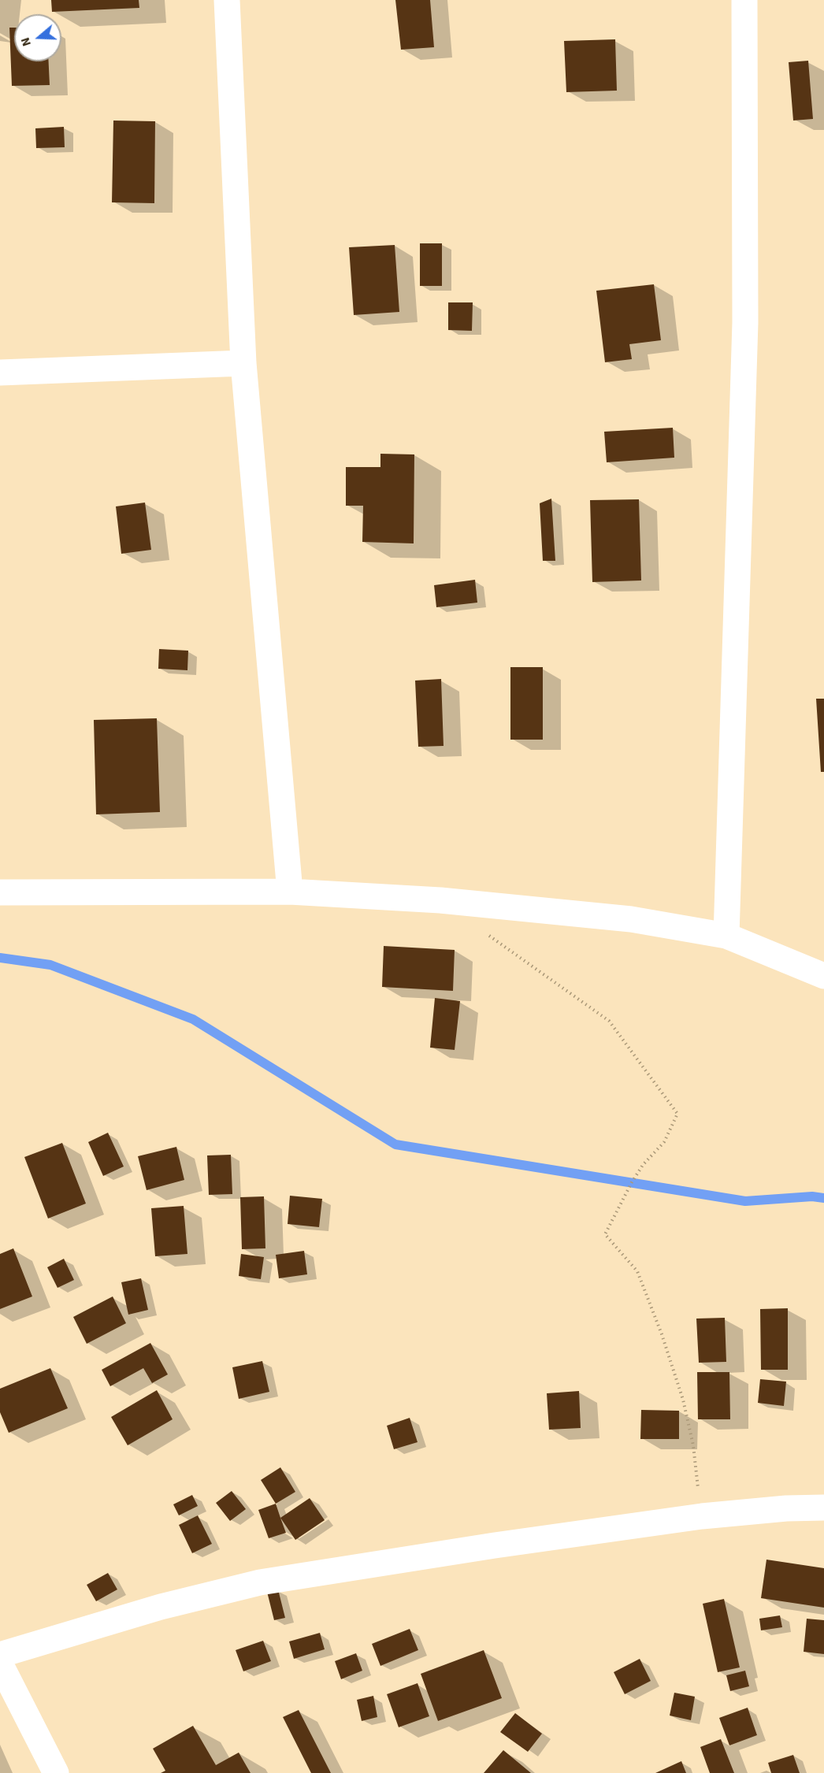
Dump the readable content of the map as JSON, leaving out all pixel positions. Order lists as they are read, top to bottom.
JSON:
{
  "north": "left"
}
